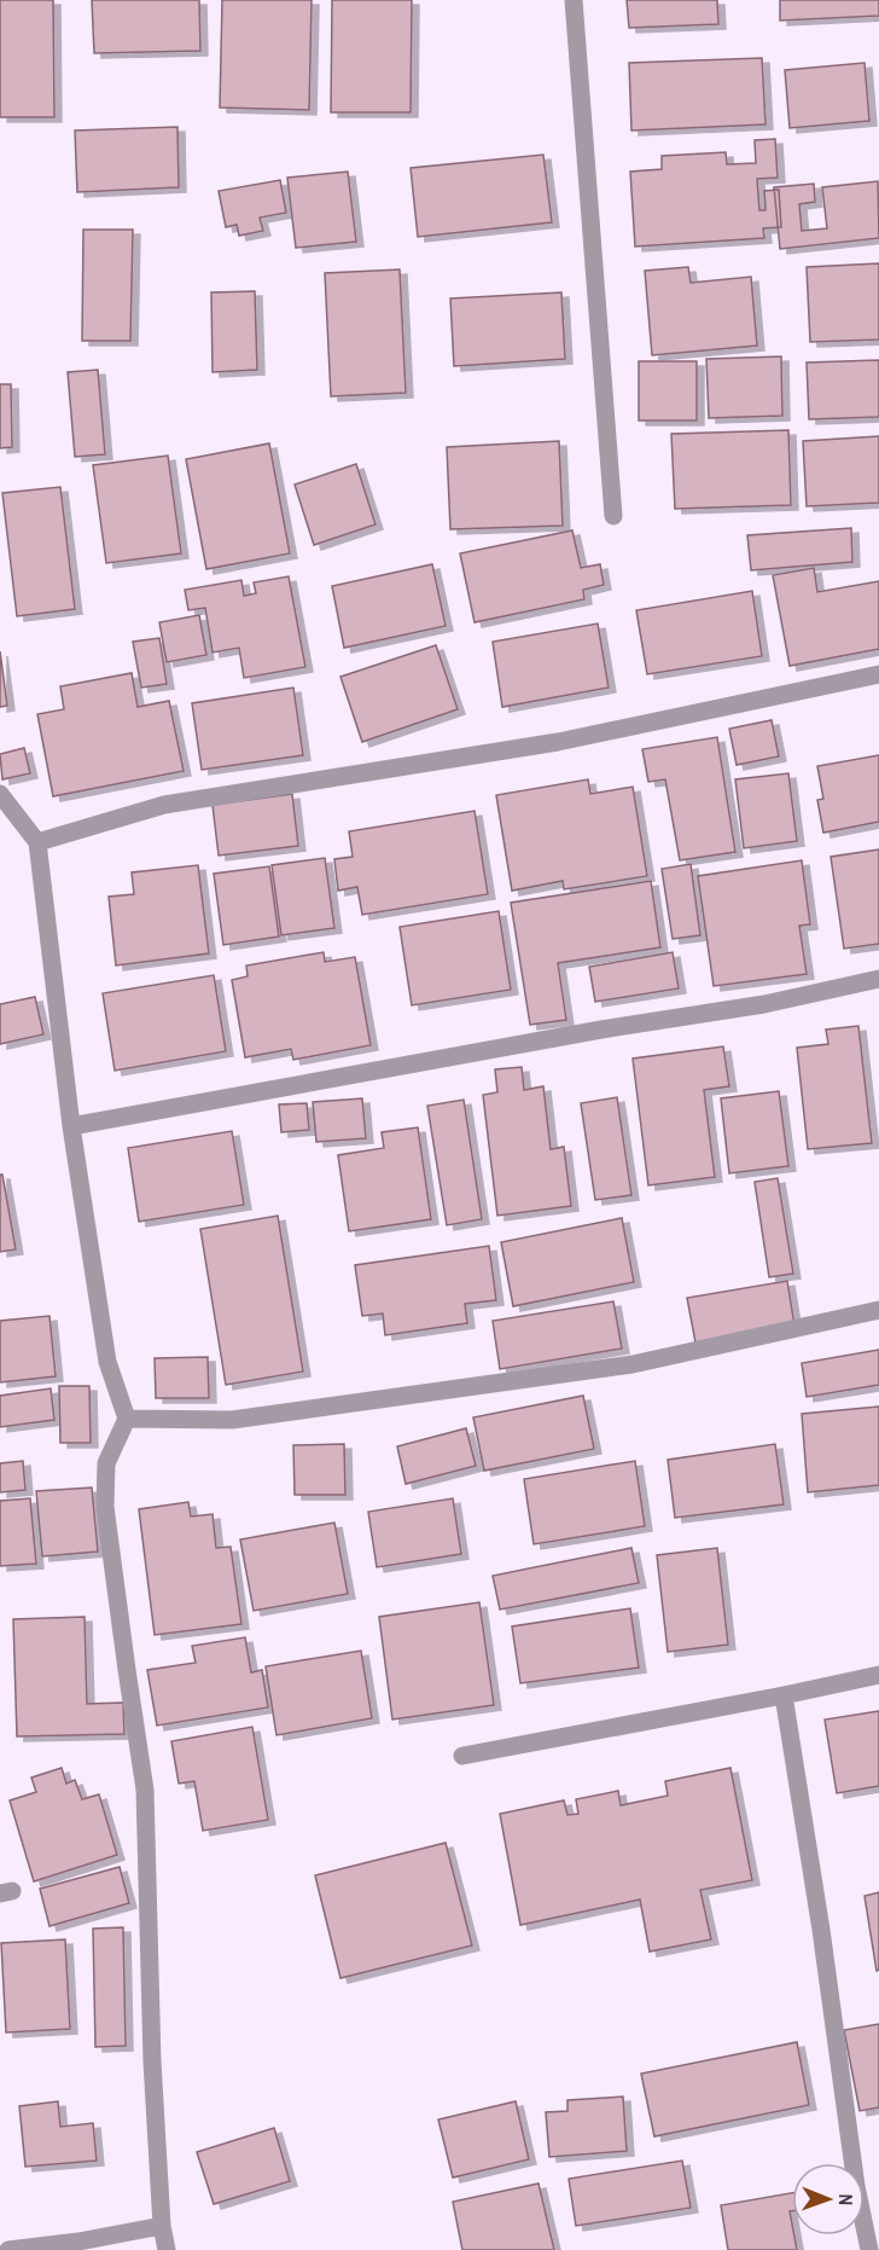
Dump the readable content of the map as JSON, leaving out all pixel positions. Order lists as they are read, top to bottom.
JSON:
{
  "north": "right"
}
